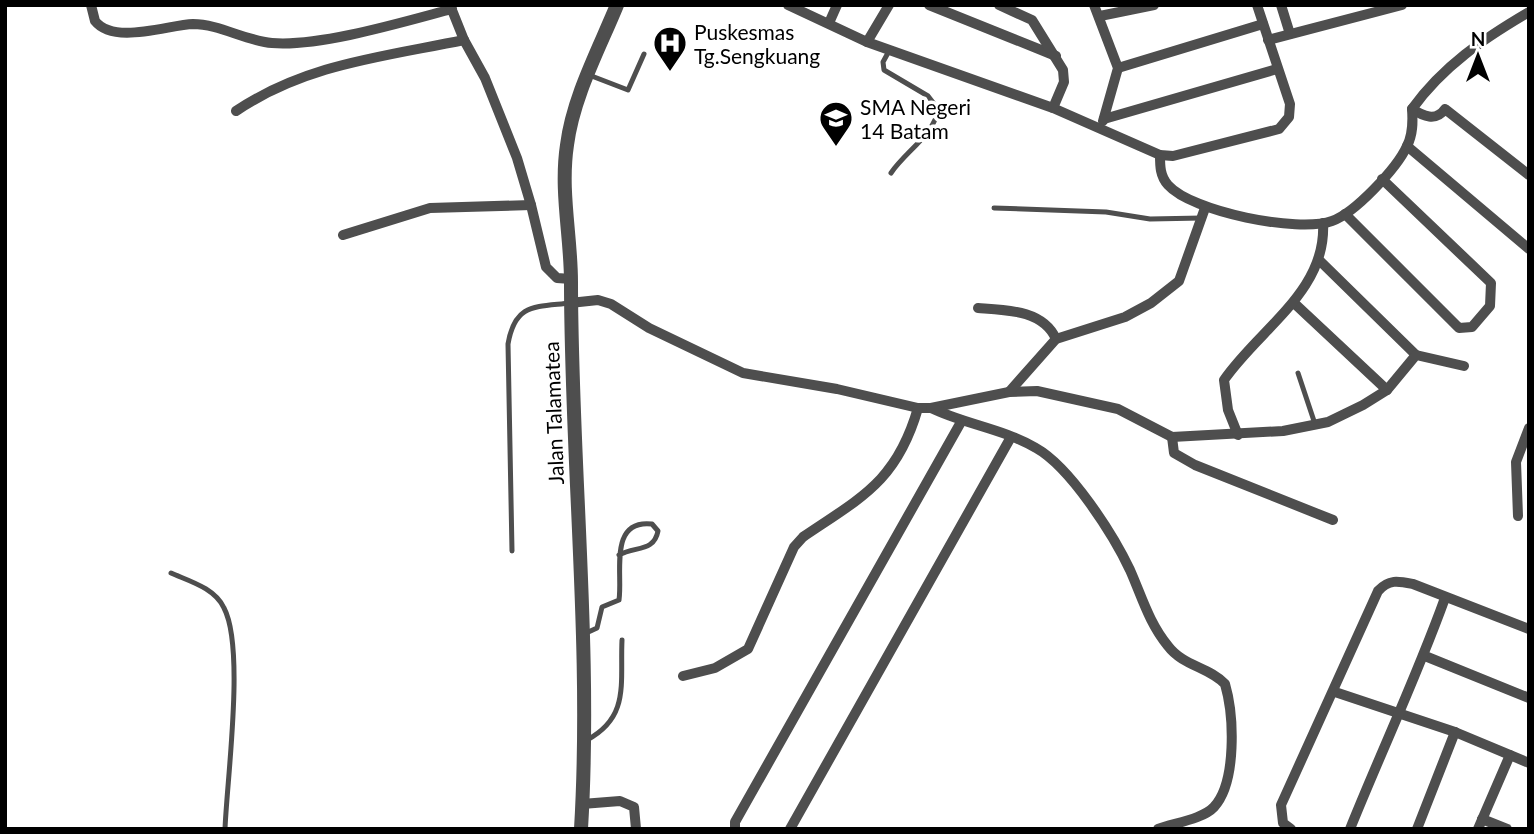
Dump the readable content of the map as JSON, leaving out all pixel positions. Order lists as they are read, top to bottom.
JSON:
{
  "streets": {
    "street": ["Jalan Talamatea"]
  },
  "places": {
    "hospital": ["Puskesmas Tg.Sengkuang"],
    "school or university": ["SMA Negeri 14 Batam"]
  },
  "north": "top"
}
